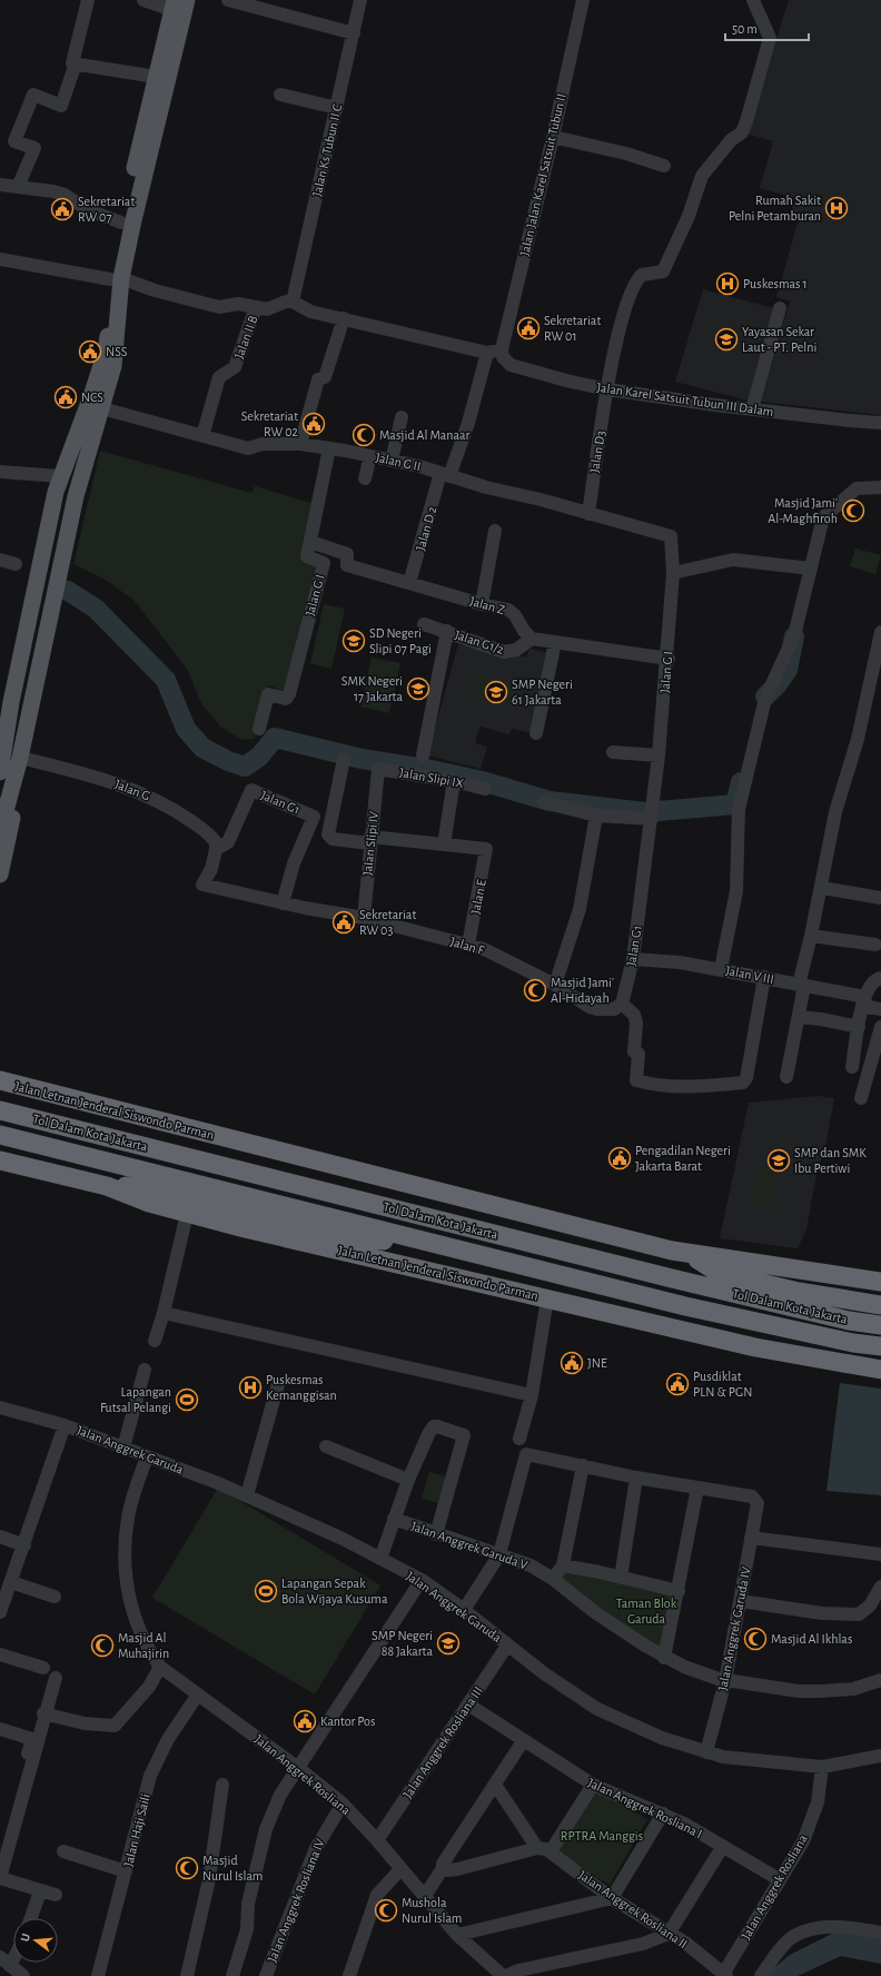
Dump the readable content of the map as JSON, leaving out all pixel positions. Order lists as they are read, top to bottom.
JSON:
{
  "streets": {
    "highway": ["Jalan Letnan Jenderal Siswondo Parman", "Tol Dalam Kota Jakarta"],
    "street": [
      "Jalan Ks Tubun II C",
      "Jalan Jalan Karel Satsuit Tubun II",
      "Jalan II B",
      "Jalan Karel Satsuit Tubun III Dalam",
      "Jalan D3",
      "Jalan G II",
      "Jalan D 2",
      "Jalan G I",
      "Jalan Z",
      "Jalan G1/2",
      "Jalan Slipi IX",
      "Jalan G",
      "Jalan G1",
      "Jalan Slipi IV",
      "Jalan E",
      "Jalan F",
      "Jalan V III",
      "Jalan Anggrek Garuda",
      "Jalan Anggrek Garuda V",
      "Jalan Anggrek Garuda IV",
      "Jalan Anggrek Rosliana III",
      "Jalan Anggrek Rosliana",
      "Jalan Anggrek Rosliana I",
      "Jalan Haji Saili",
      "Jalan Anggrek Rosliana IV",
      "Jalan Anggrek Rosliana II"
    ]
  },
  "crossings": [
    ["Jalan Jalan Karel Satsuit Tubun II", "Jalan Karel Satsuit Tubun III Dalam"],
    ["Jalan II B", "Jalan G II"],
    ["Jalan Karel Satsuit Tubun III Dalam", "Jalan D3"],
    ["Jalan D3", "Jalan G II"],
    ["Jalan G II", "Jalan D 2"],
    ["Jalan G II", "Jalan G I"],
    ["Jalan D 2", "Jalan Z"],
    ["Jalan G I", "Jalan Z"],
    ["Jalan G I", "Jalan G1"],
    ["Jalan Z", "Jalan G1/2"],
    ["Jalan Slipi IX", "Jalan Slipi IV"],
    ["Jalan G", "Jalan G1"],
    ["Jalan G", "Jalan F"],
    ["Jalan G1", "Jalan F"],
    ["Jalan G1", "Jalan V III"],
    ["Jalan Slipi IV", "Jalan F"],
    ["Jalan E", "Jalan F"],
    ["Jalan Anggrek Garuda", "Jalan Anggrek Garuda IV"],
    ["Jalan Anggrek Garuda", "Jalan Anggrek Rosliana III"],
    ["Jalan Anggrek Garuda", "Jalan Anggrek Rosliana"],
    ["Jalan Anggrek Garuda V", "Jalan Anggrek Garuda IV"],
    ["Jalan Anggrek Rosliana III", "Jalan Anggrek Rosliana"],
    ["Jalan Anggrek Rosliana III", "Jalan Anggrek Rosliana I"],
    ["Jalan Anggrek Rosliana", "Jalan Anggrek Rosliana I"],
    ["Jalan Anggrek Rosliana", "Jalan Haji Saili"],
    ["Jalan Anggrek Rosliana", "Jalan Anggrek Rosliana IV"],
    ["Jalan Anggrek Rosliana", "Jalan Anggrek Rosliana II"]
  ],
  "parks": ["Taman Blok Garuda", "RPTRA Manggis"],
  "places": {
    "hospital": ["Rumah Sakit Pelni Petamburan", "Puskesmas 1", "Puskesmas Kemanggisan"],
    "public building": [
      "Sekretariat RW 07",
      "Sekretariat RW 01",
      "NSS",
      "NCS",
      "Sekretariat RW 02",
      "Sekretariat RW 03",
      "Pengadilan Negeri Jakarta Barat",
      "JNE",
      "Pusdiklat PLN & PGN",
      "Kantor Pos"
    ],
    "school or university": [
      "Yayasan Sekar Laut - PT. Pelni",
      "SD Negeri Slipi 07 Pagi",
      "SMK Negeri 17 Jakarta",
      "SMP Negeri 61 Jakarta",
      "SMP dan SMK Ibu Pertiwi",
      "SMP Negeri 88 Jakarta"
    ],
    "mosque": [
      "Masjid Al Manaar",
      "Masjid Jami' Al-Maghfiroh",
      "Masjid Jami' Al-Hidayah",
      "Masjid Al Ikhlas",
      "Masjid Al Muhajirin",
      "Masjid Nurul Islam",
      "Mushola Nurul Islam"
    ],
    "sports": ["Lapangan Futsal Pelangi", "Lapangan Sepak Bola Wijaya Kusuma"]
  },
  "scale_bar": "50 m",
  "north": "left"
}
